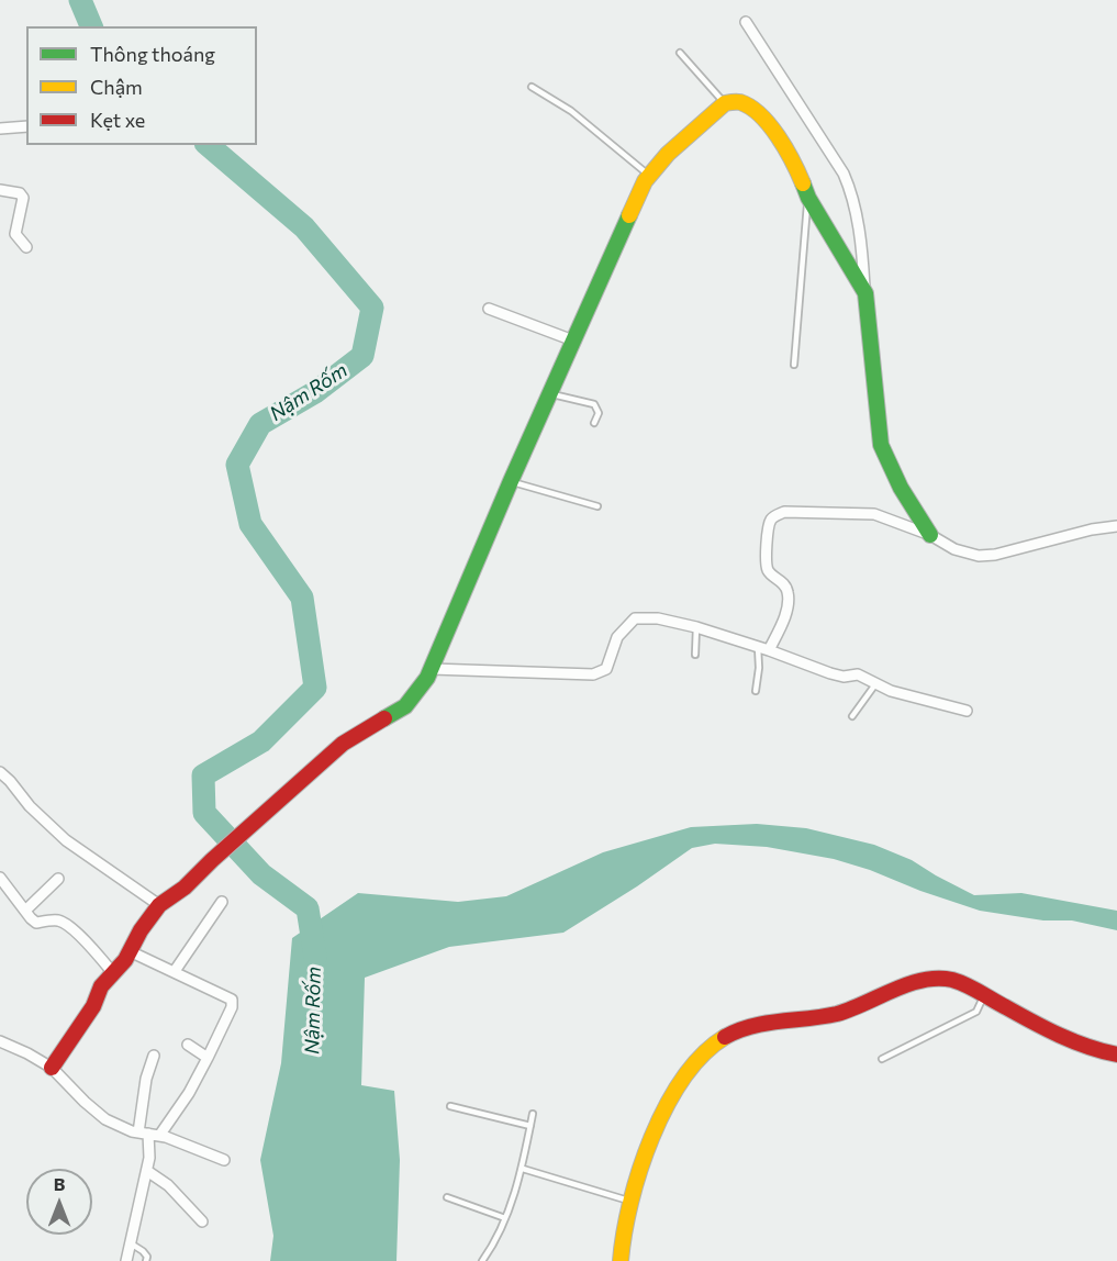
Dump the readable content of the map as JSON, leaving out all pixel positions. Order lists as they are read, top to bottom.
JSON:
{
  "water": ["Nậm Rốm"],
  "legend": ["Thông thoáng", "Chậm", "Kẹt xe"],
  "north": "top"
}
